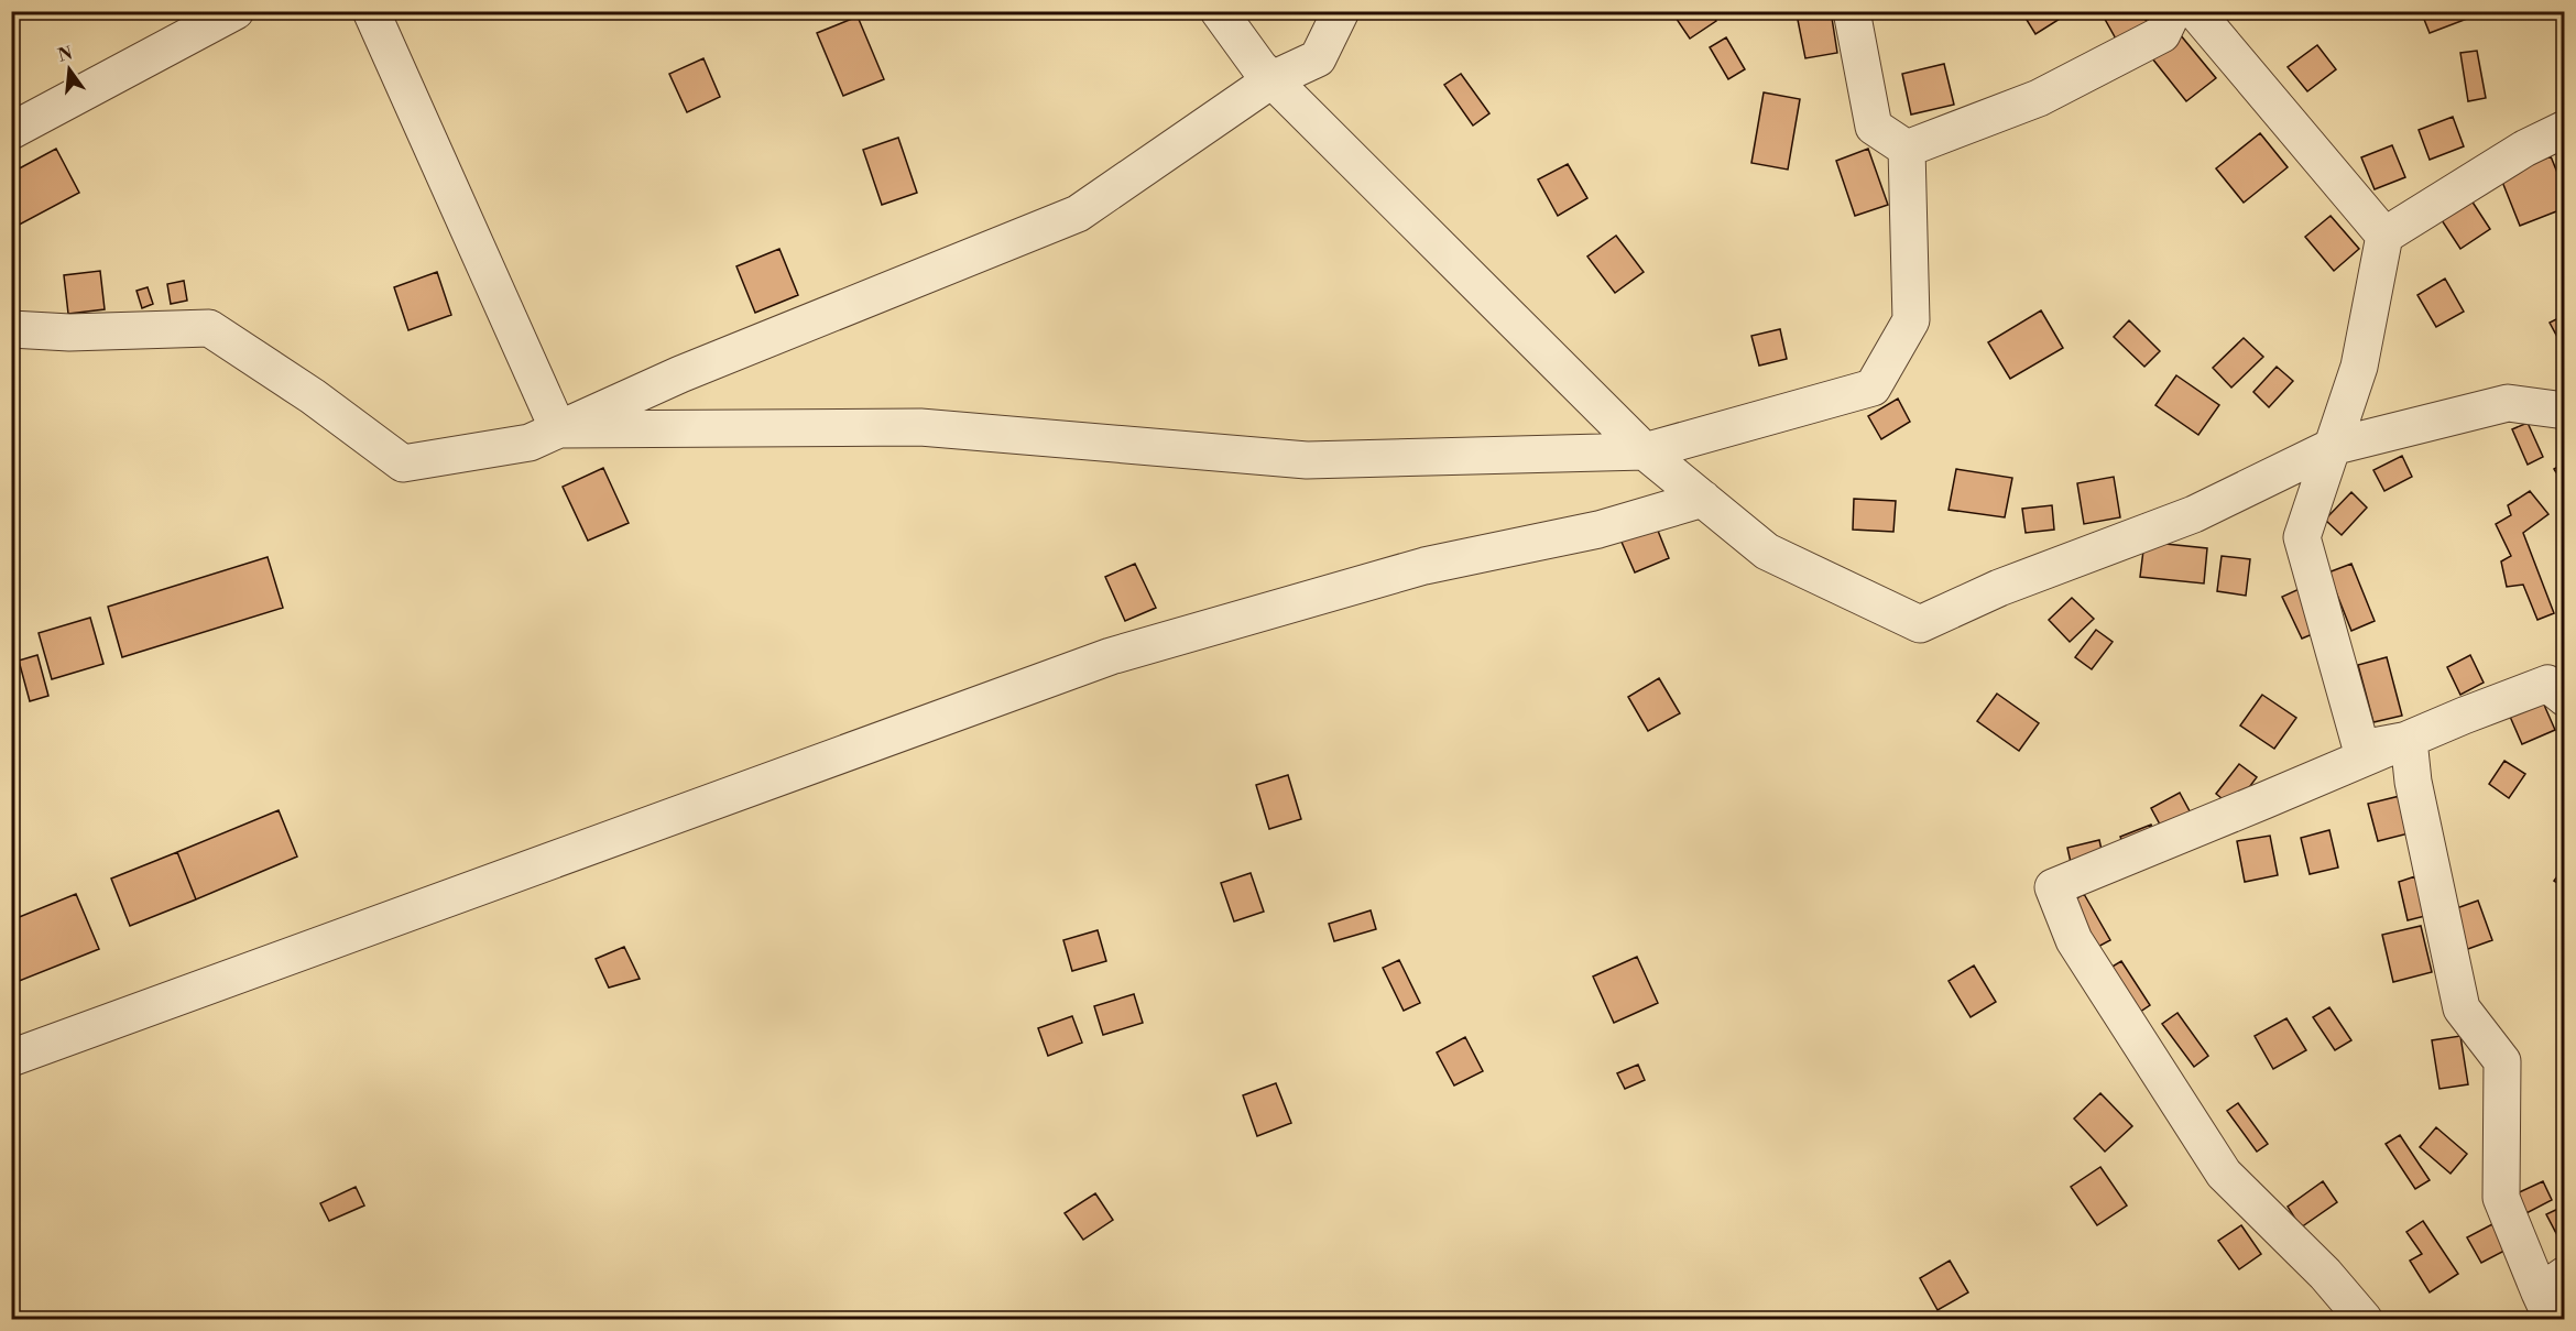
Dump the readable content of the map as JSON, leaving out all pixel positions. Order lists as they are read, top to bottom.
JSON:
{
  "north": "top"
}
